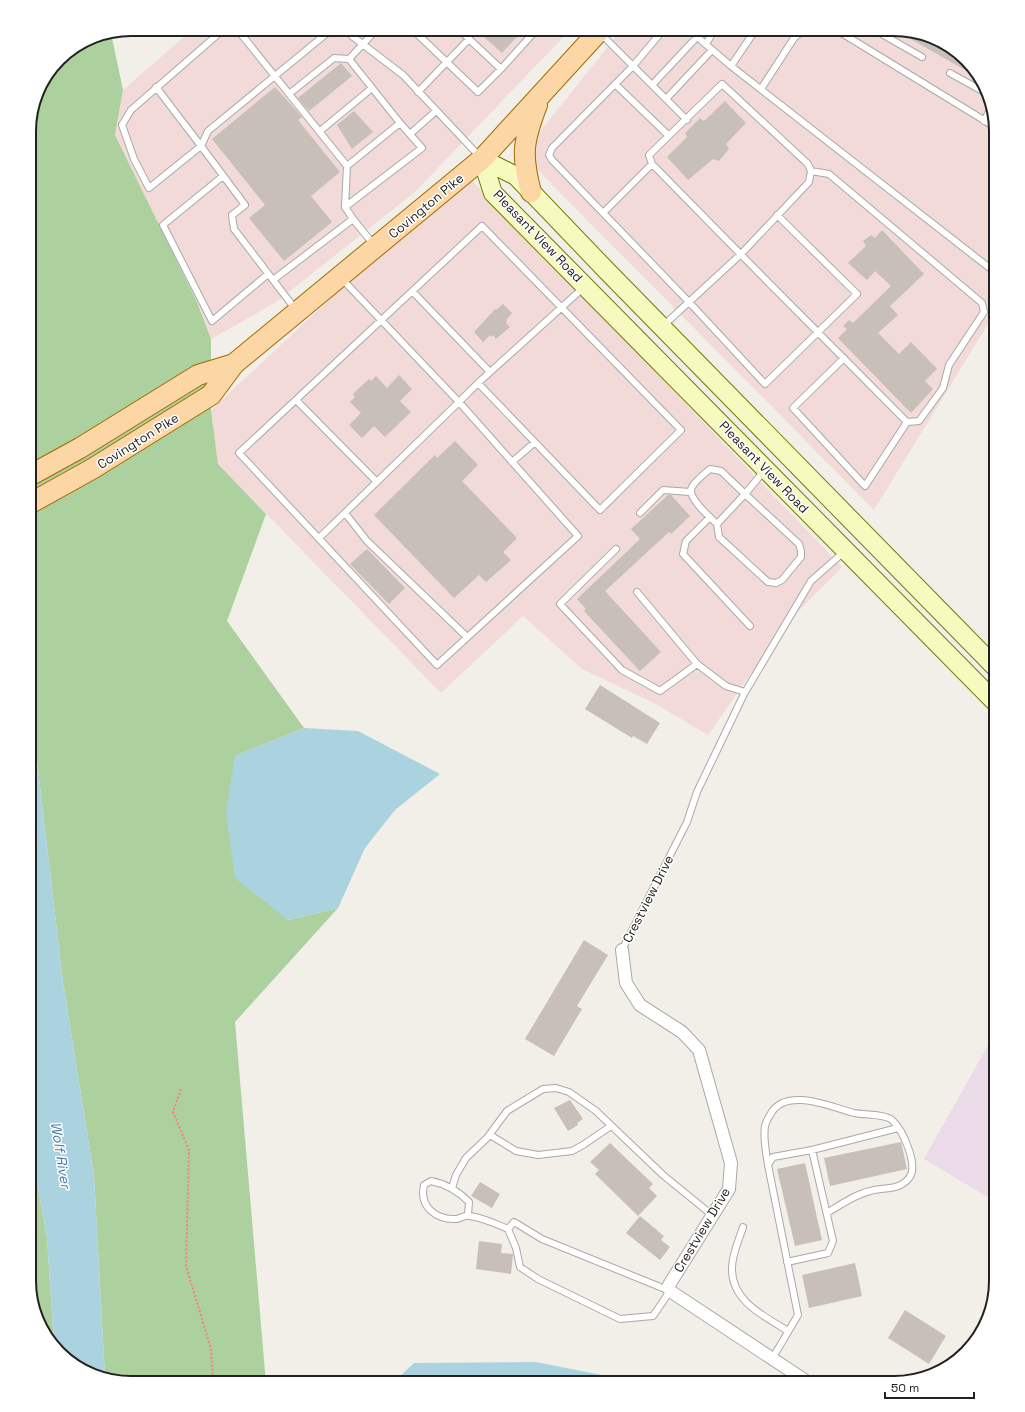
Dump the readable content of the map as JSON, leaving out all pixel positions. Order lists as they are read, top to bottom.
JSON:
{
  "streets": {
    "main road": ["Covington Pike", "Pleasant View Road"],
    "street": ["Crestview Drive"]
  },
  "crossings": [
    ["Covington Pike", "Pleasant View Road"],
    ["Pleasant View Road", "Crestview Drive"]
  ],
  "water": ["Wolf River"],
  "scale_bar": "50 m"
}
